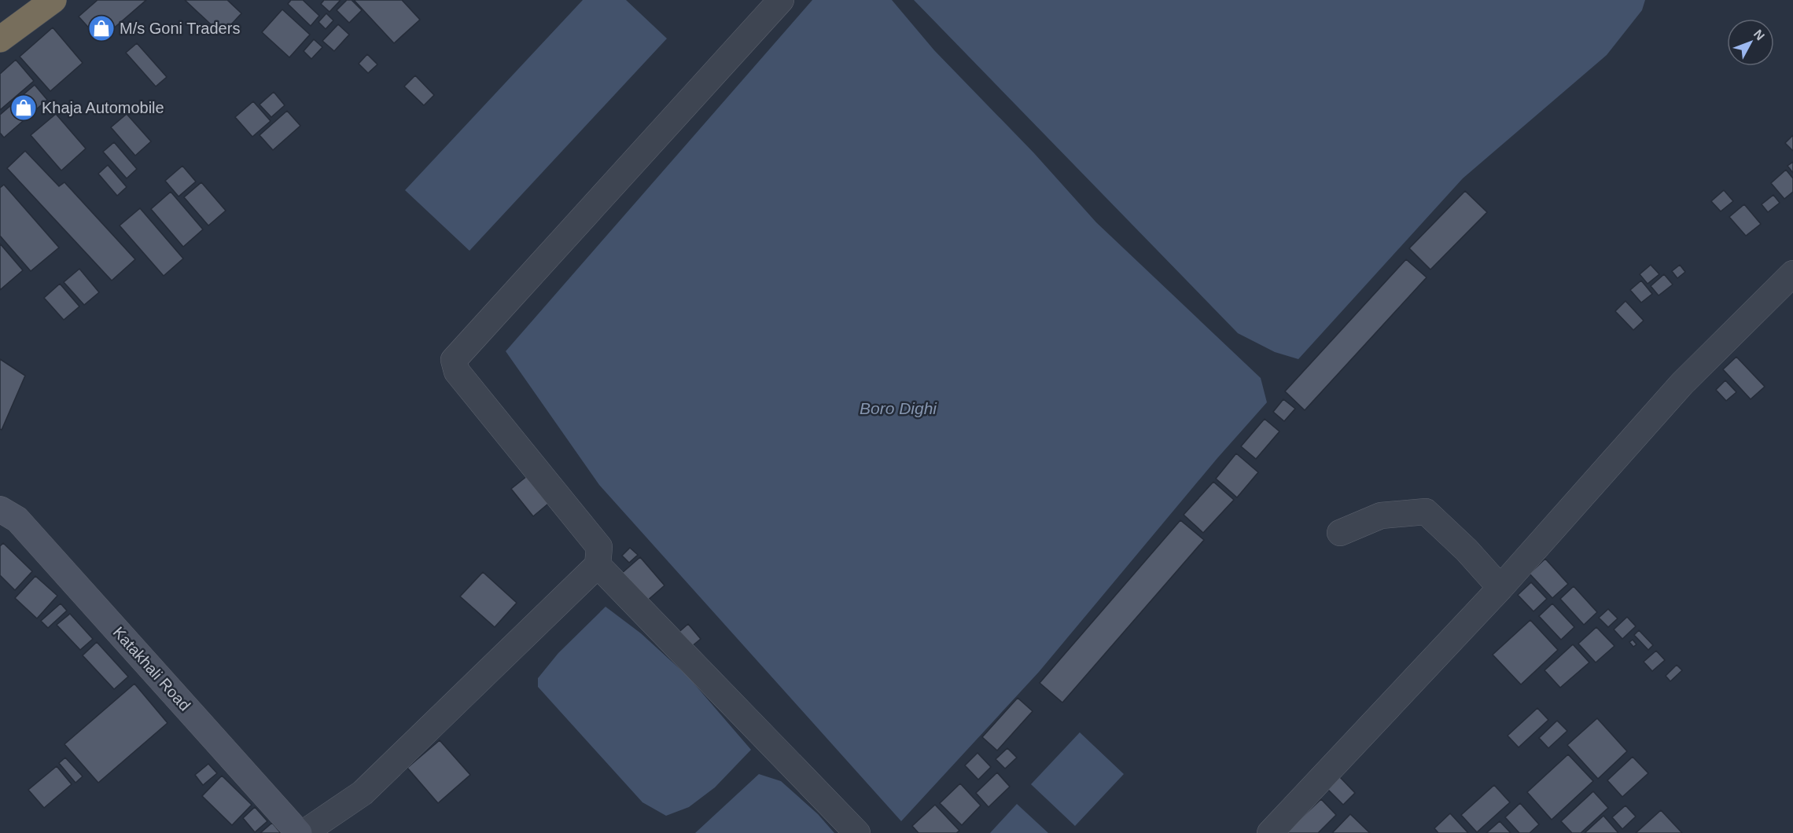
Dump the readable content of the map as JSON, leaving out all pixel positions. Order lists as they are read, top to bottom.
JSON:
{
  "streets": {
    "street": ["Katakhali Road"]
  },
  "water": ["Boro Dighi"],
  "places": {
    "shop": ["M/s Goni Traders", "Khaja Automobile"]
  },
  "north": "top right"
}
